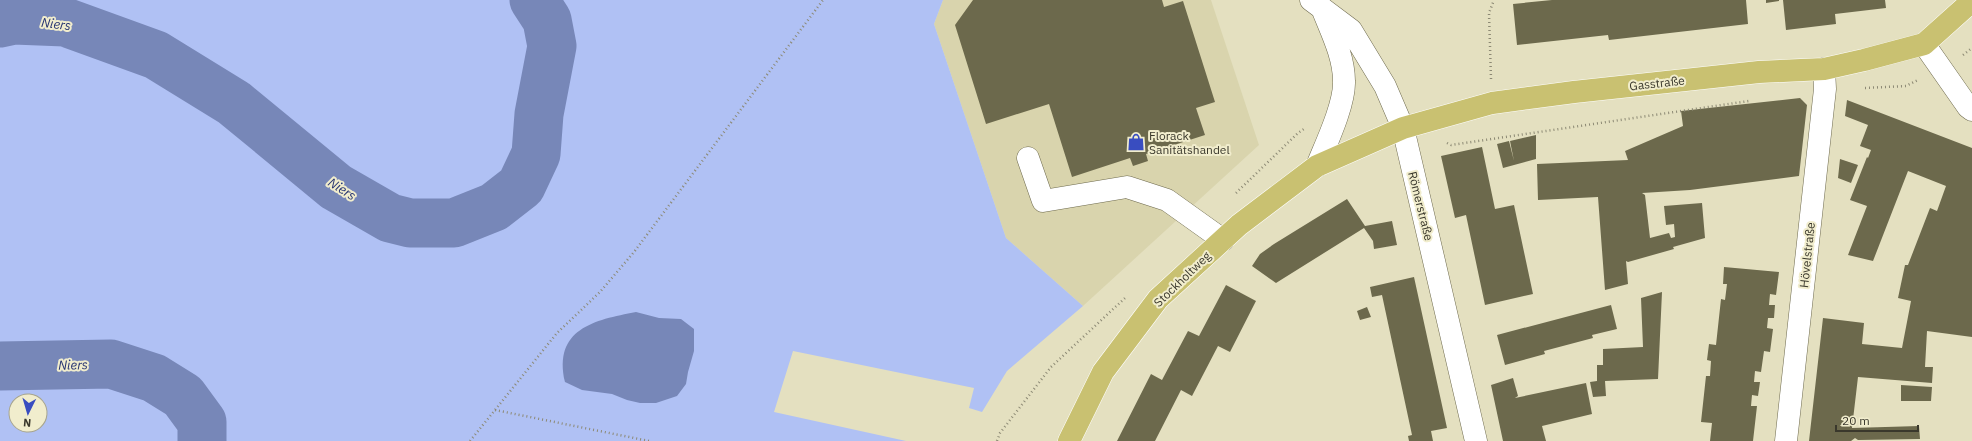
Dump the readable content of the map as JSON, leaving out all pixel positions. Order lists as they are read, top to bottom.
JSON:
{
  "streets": {
    "main road": ["Gasstraße", "Stockholtweg"],
    "street": ["Römerstraße", "Hövelstraße"]
  },
  "crossings": [
    ["Gasstraße", "Römerstraße"],
    ["Gasstraße", "Hövelstraße"],
    ["Gasstraße", "Stockholtweg"]
  ],
  "water": ["Niers"],
  "places": {
    "shop": ["Florack Sanitätshandel"]
  },
  "scale_bar": "20 m",
  "north": "bottom"
}
